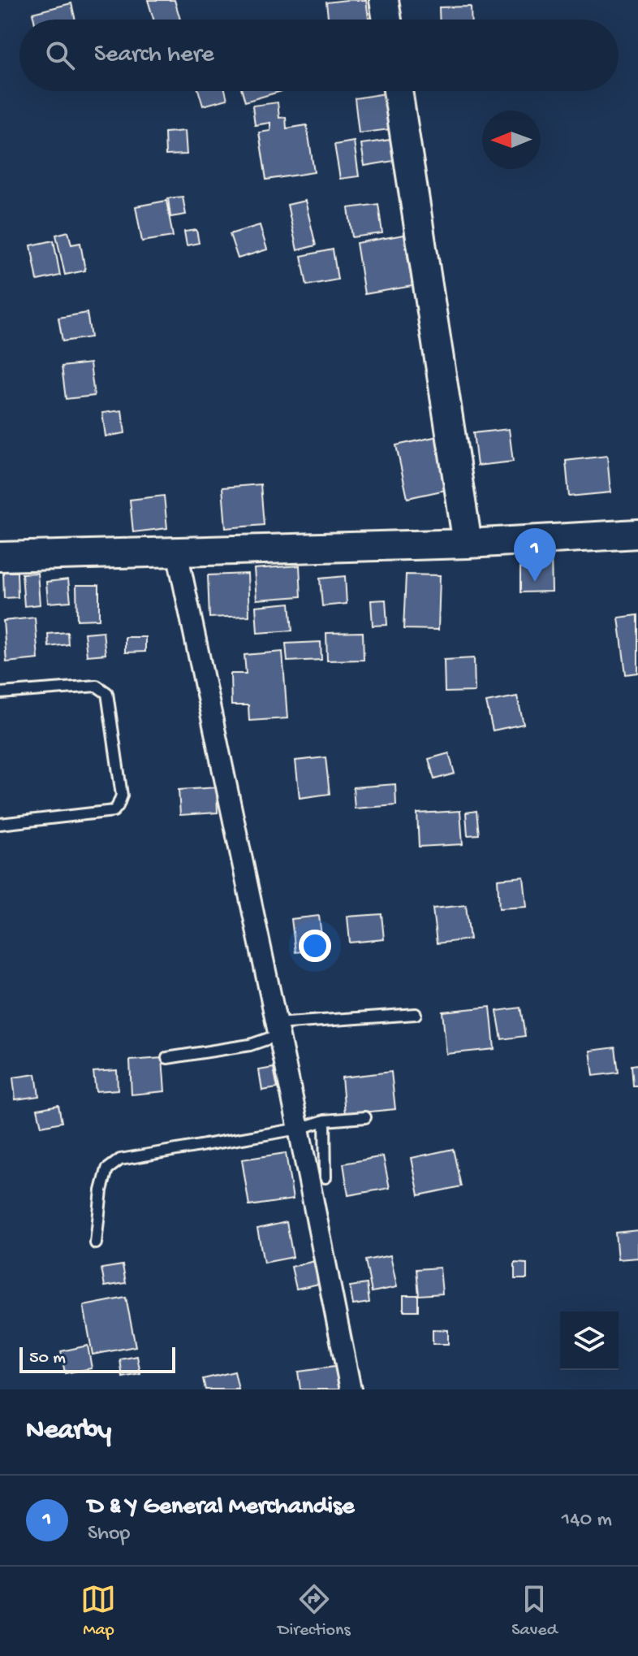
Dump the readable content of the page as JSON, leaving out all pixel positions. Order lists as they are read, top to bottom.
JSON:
{
  "scale_bar": "50 m",
  "north": "left",
  "page": {
    "search": "Search here",
    "pins": "1",
    "scale": "50 m",
    "heading": "Nearby",
    "list": [
      {
        "mark": "1",
        "name": "D & Y General Merchandise",
        "note": "Shop",
        "value": "140 m"
      }
    ],
    "nav": ["Map", "Directions", "Saved"]
  }
}
